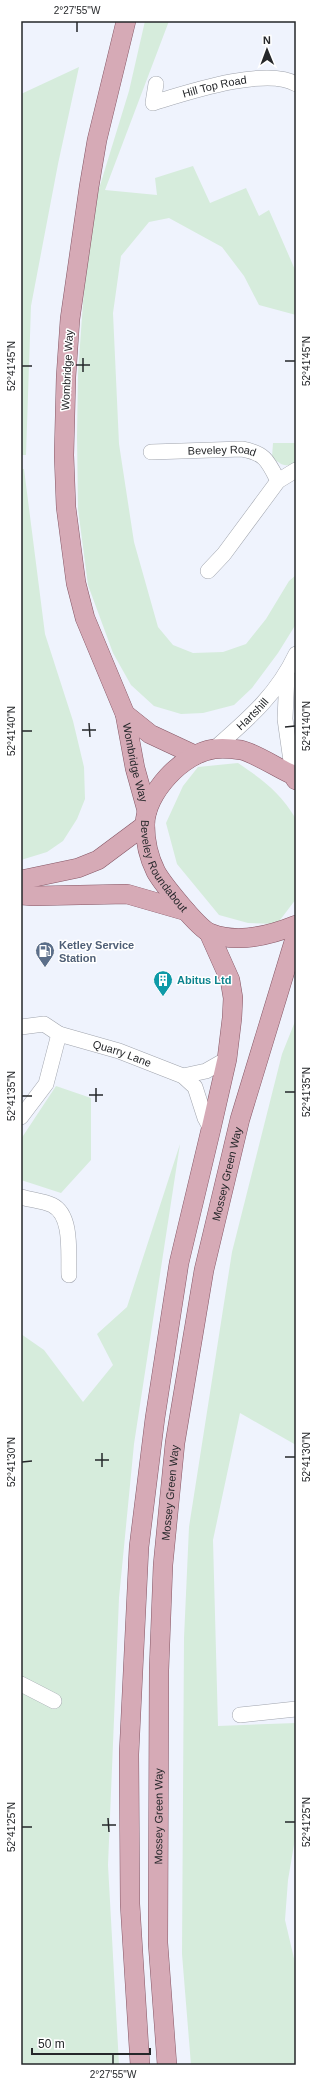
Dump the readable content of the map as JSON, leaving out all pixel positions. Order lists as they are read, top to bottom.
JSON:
{
  "streets": {
    "main road": ["Wombridge Way", "Beveley Roundabout", "Mossey Green Way"],
    "street": [
      "Hill Top Road",
      "Beveley Road",
      "Hartshill",
      "Quarry Lane"
    ]
  },
  "crossings": [
    ["Wombridge Way", "Beveley Roundabout"],
    ["Hartshill", "Beveley Roundabout"]
  ],
  "places": {
    "fuel station": ["Ketley Service Station"],
    "building": ["Abitus Ltd"]
  },
  "scale_bar": "50 m",
  "north": "top",
  "coordinates": [
    "2°27'55\"W",
    "52°41'45\"N",
    "52°41'40\"N",
    "52°41'35\"N",
    "52°41'30\"N",
    "52°41'25\"N"
  ]
}
